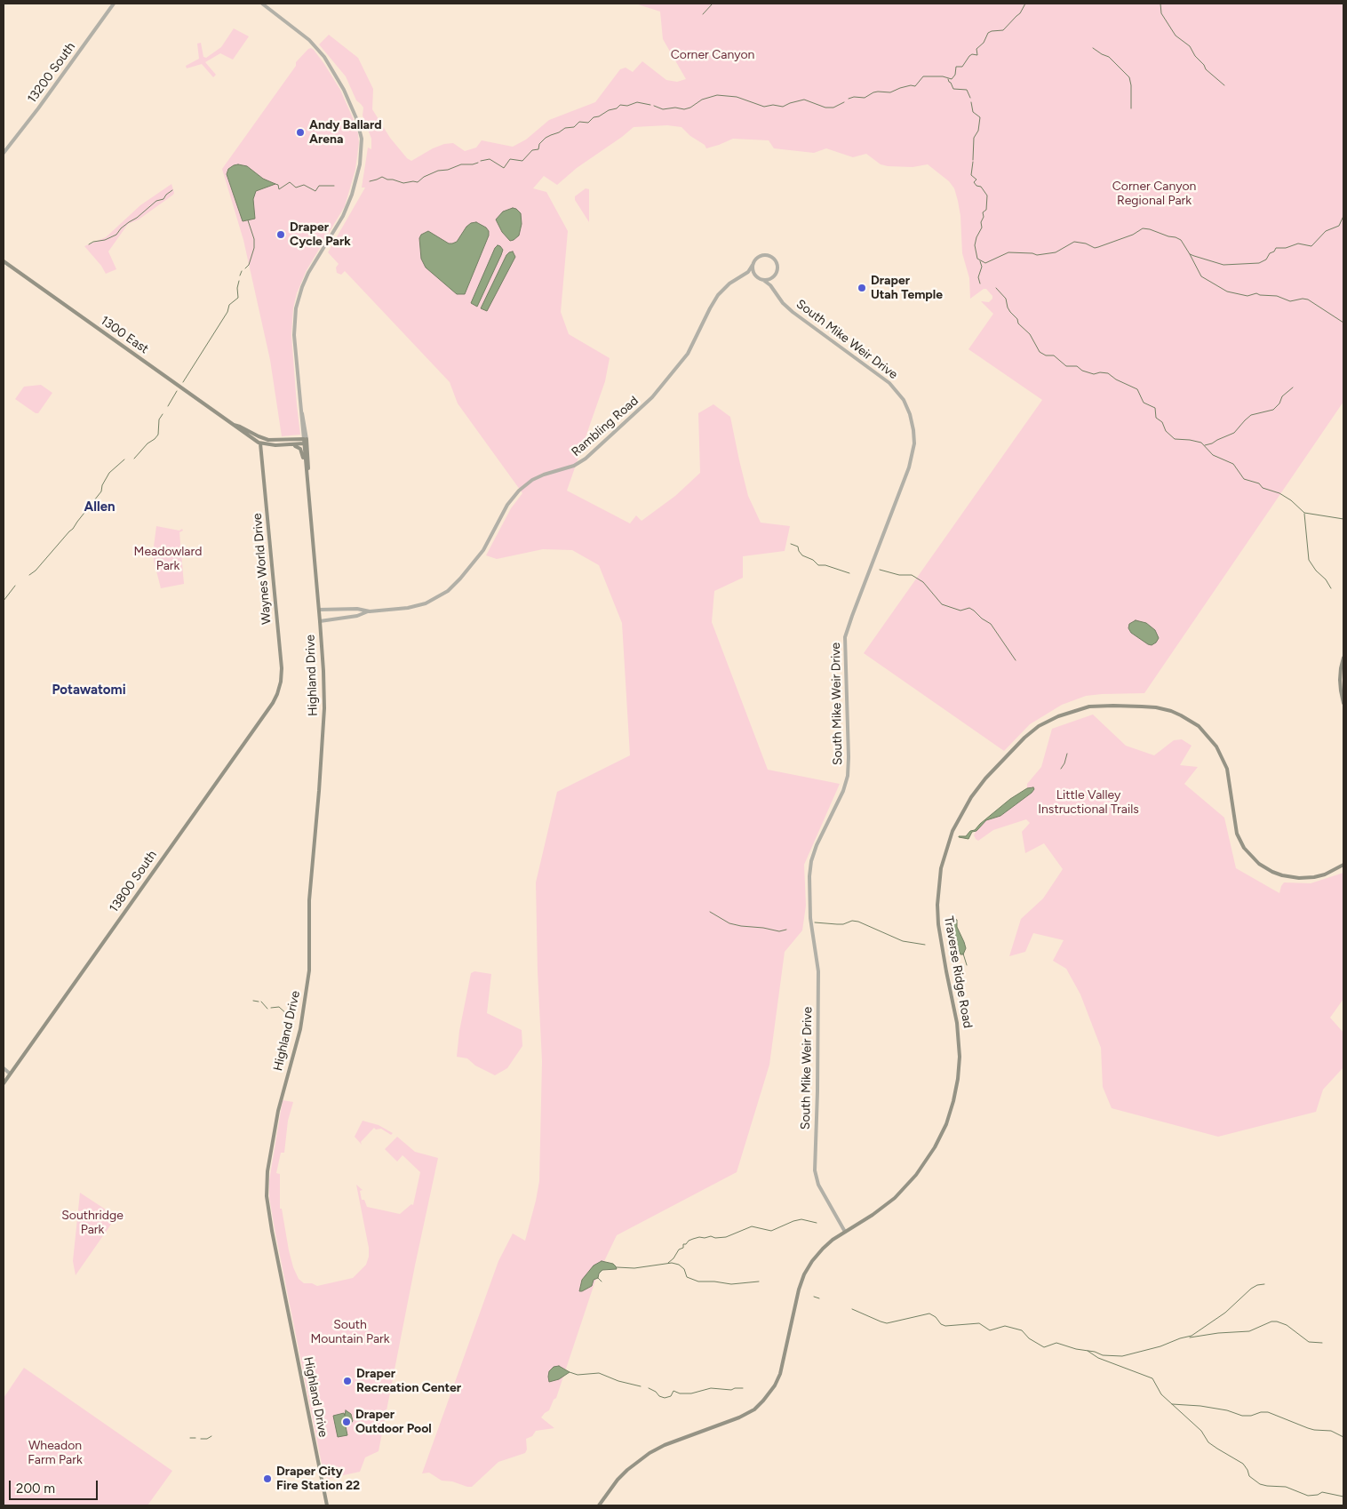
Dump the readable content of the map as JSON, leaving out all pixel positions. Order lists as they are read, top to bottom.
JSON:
{
  "streets": {
    "main road": [
      "1300 East",
      "Waynes World Drive",
      "Highland Drive",
      "13800 South",
      "Traverse Ridge Road"
    ],
    "street": ["13200 South", "South Mike Weir Drive", "Rambling Road"]
  },
  "crossings": [
    ["1300 East", "Waynes World Drive"],
    ["1300 East", "Highland Drive"],
    ["South Mike Weir Drive", "Rambling Road"],
    ["South Mike Weir Drive", "Traverse Ridge Road"],
    ["Rambling Road", "Highland Drive"],
    ["Waynes World Drive", "13800 South"]
  ],
  "districts": ["Allen", "Potawatomi"],
  "parks": [
    "Corner Canyon",
    "Corner Canyon Regional Park",
    "Meadowlard Park",
    "Little Valley Instructional Trails",
    "Southridge Park",
    "South Mountain Park",
    "Wheadon Farm Park"
  ],
  "places": [
    "Andy Ballard Arena",
    "Draper Cycle Park",
    "Draper Utah Temple",
    "Draper Recreation Center",
    "Draper Outdoor Pool",
    "Draper City Fire Station 22"
  ],
  "scale_bar": "200 m"
}
